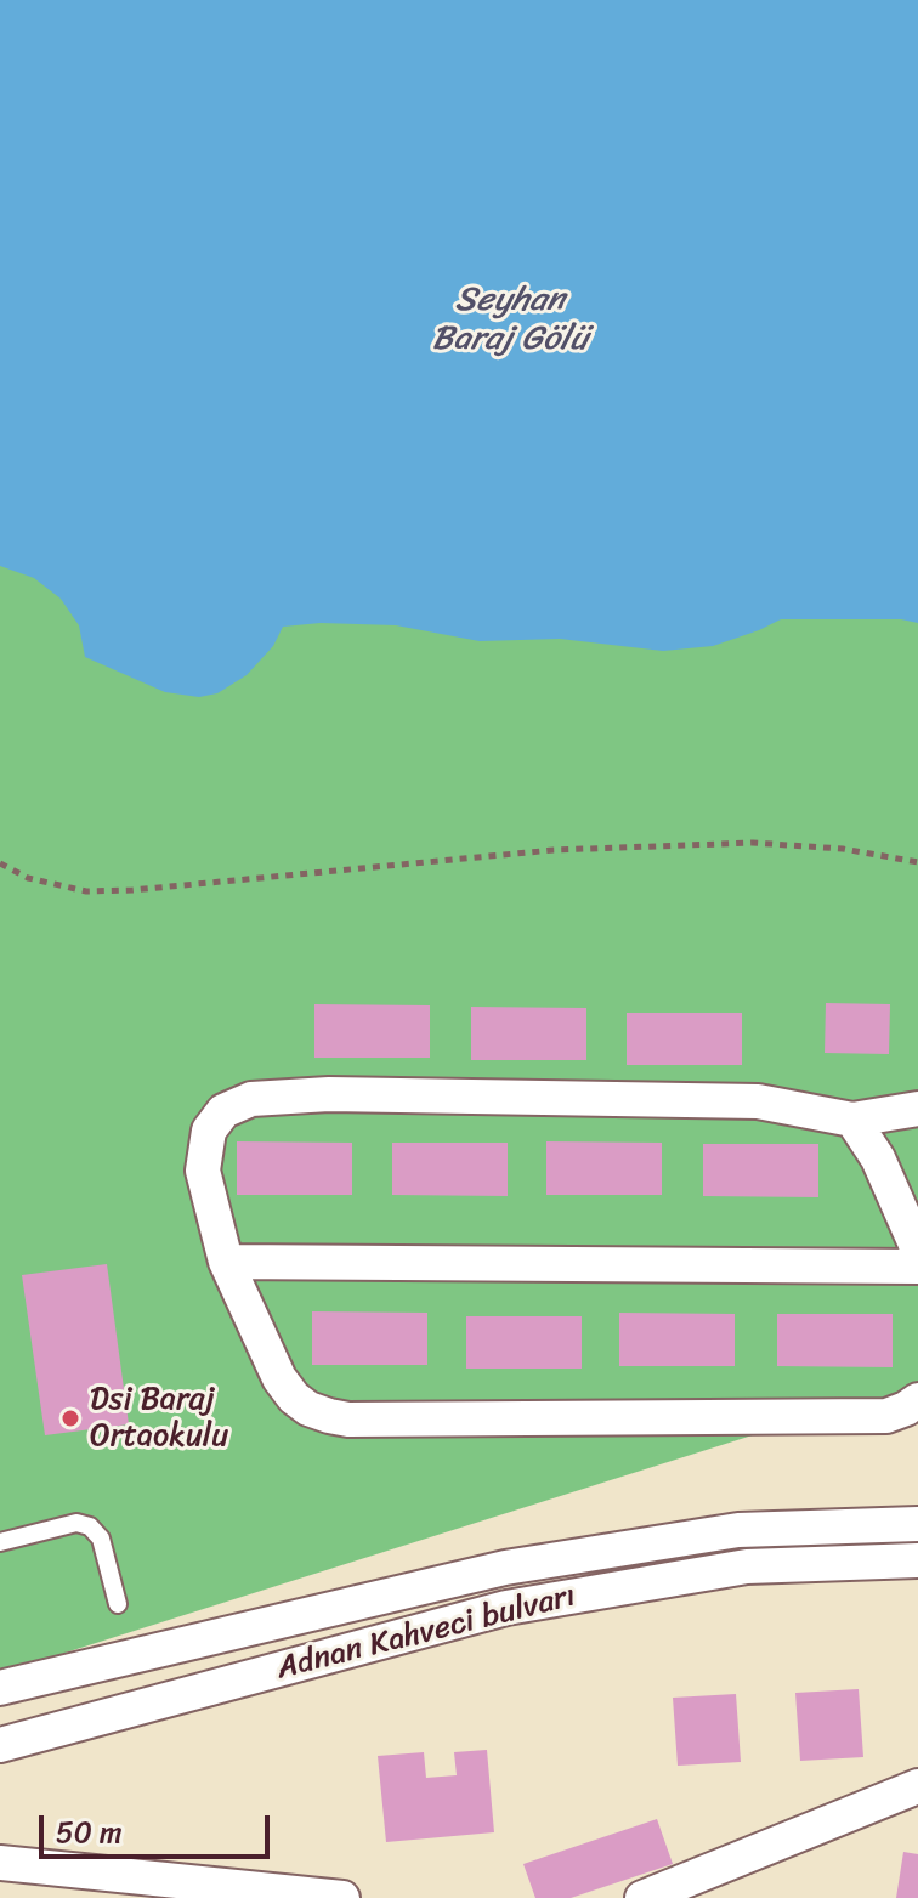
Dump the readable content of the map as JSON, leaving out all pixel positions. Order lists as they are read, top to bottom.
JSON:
{
  "streets": {
    "street": ["Adnan Kahveci bulvarı"]
  },
  "water": ["Seyhan Baraj Gölü"],
  "places": ["Dsi Baraj Ortaokulu"],
  "scale_bar": "50 m"
}
